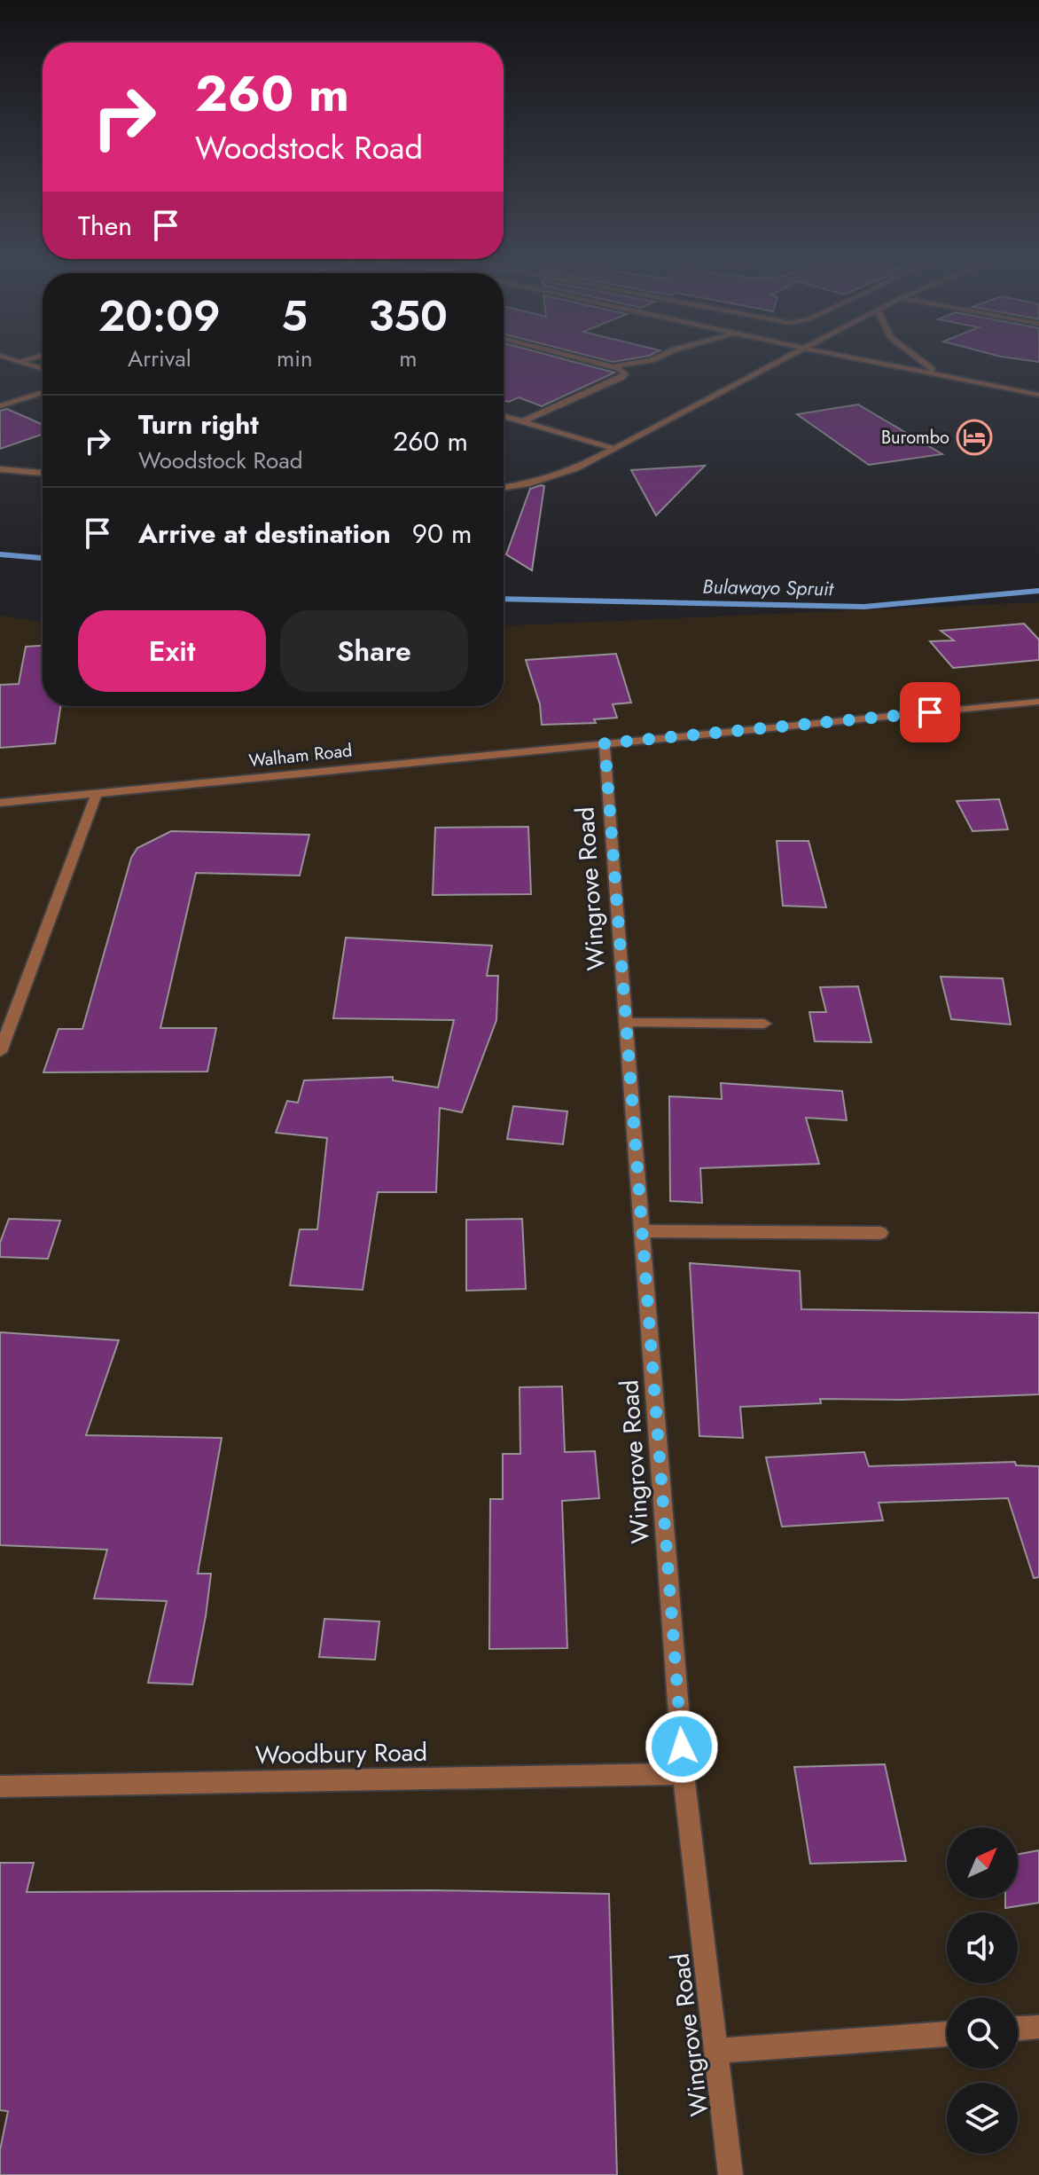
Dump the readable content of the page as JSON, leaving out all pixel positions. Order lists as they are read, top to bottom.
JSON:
{
  "streets": {
    "street": ["Walham Road", "Wingrove Road", "Woodbury Road"]
  },
  "crossings": [
    ["Walham Road", "Wingrove Road"],
    ["Wingrove Road", "Woodbury Road"]
  ],
  "water": ["Bulawayo Spruit"],
  "places": {
    "hotel": ["Burombo"]
  },
  "north": "top right",
  "page": {
    "turn": ["260 m", "Woodstock Road"],
    "then": "Then",
    "eta": [
      "20:09",
      "Arrival",
      "5",
      "min",
      "350",
      "m"
    ],
    "list": [
      {
        "name": "Turn right",
        "note": "Woodstock Road",
        "value": "260 m"
      },
      {
        "name": "Arrive at destination",
        "value": "90 m"
      }
    ],
    "buttons": ["Exit", "Share"]
  }
}
